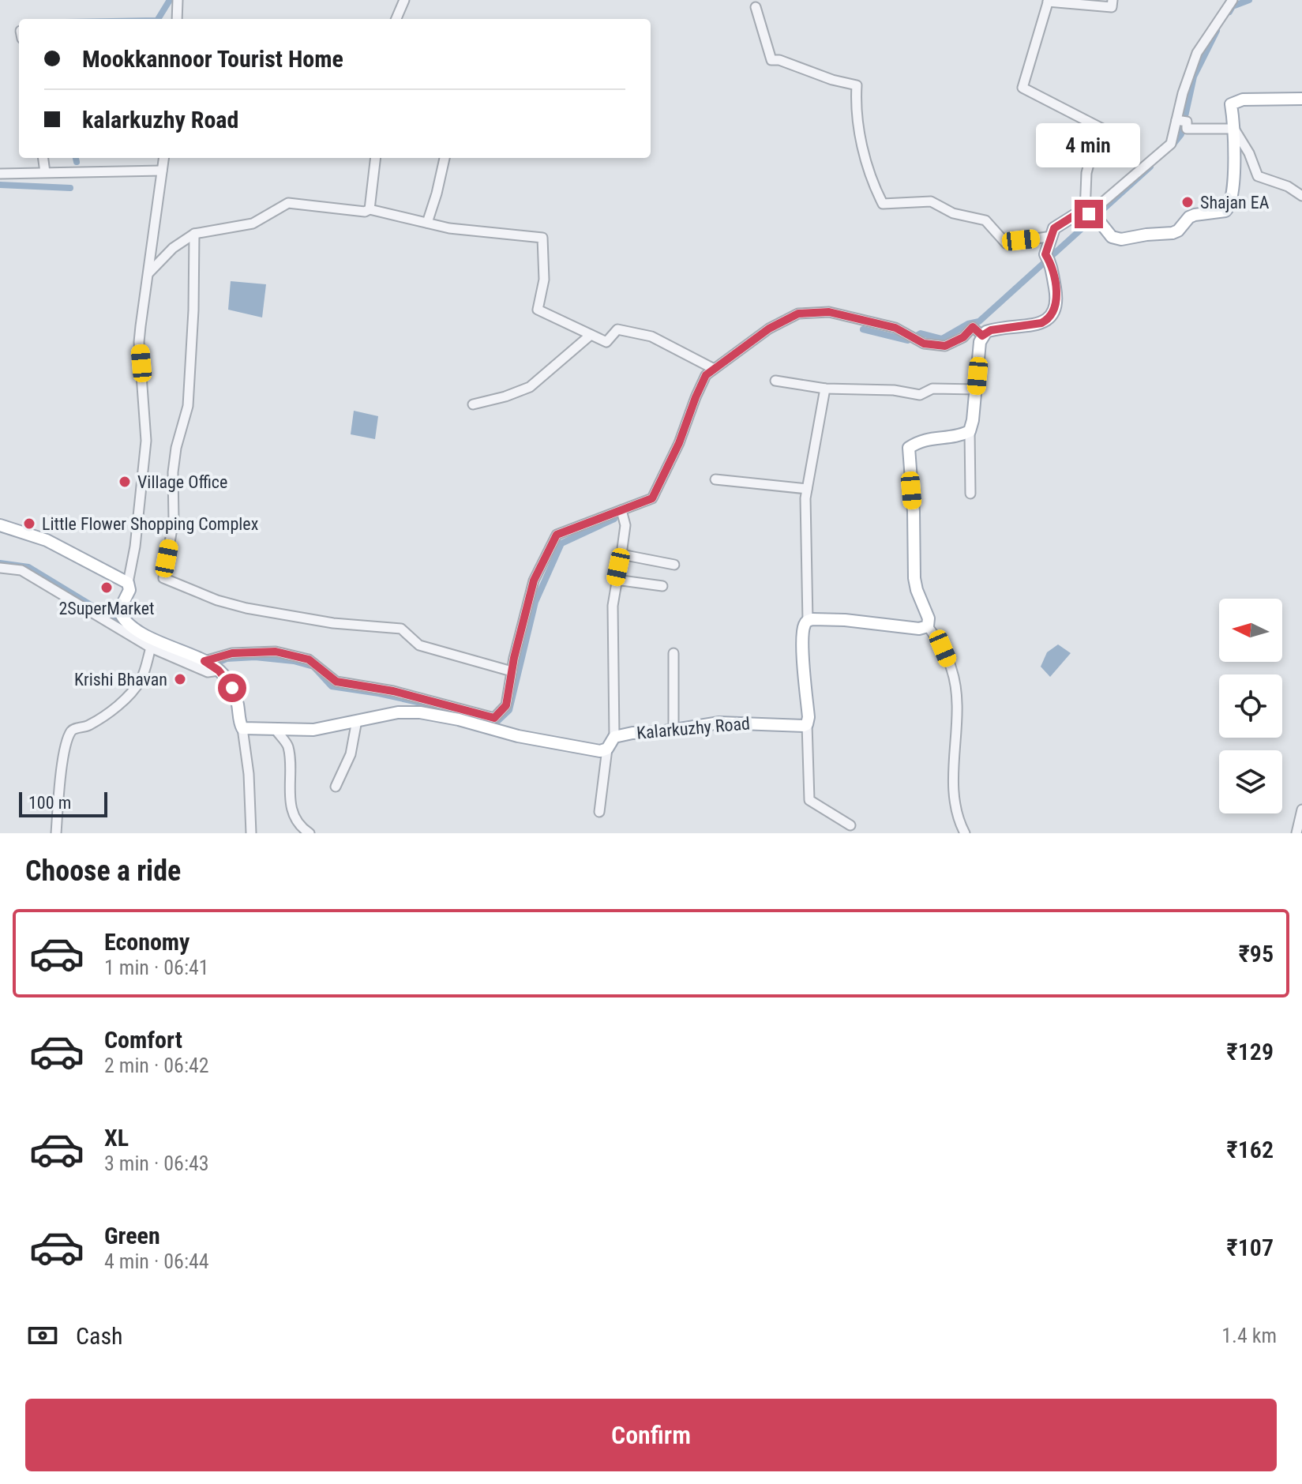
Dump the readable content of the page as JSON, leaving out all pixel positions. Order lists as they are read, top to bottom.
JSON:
{
  "streets": {
    "main road": ["Kalarkuzhy Road"]
  },
  "places": [
    "Shajan EA",
    "Village Office",
    "Little Flower Shopping Complex",
    "2SuperMarket",
    "Krishi Bhavan"
  ],
  "scale_bar": "100 m",
  "north": "left",
  "page": {
    "banner": ["Mookkannoor Tourist Home", "kalarkuzhy Road"],
    "bubble": "4 min",
    "scale": "100 m",
    "heading": "Choose a ride",
    "list": [
      {
        "name": "Economy",
        "note": "1 min · 06:41",
        "value": "₹95"
      },
      {
        "name": "Comfort",
        "note": "2 min · 06:42",
        "value": "₹129"
      },
      {
        "name": "XL",
        "note": "3 min · 06:43",
        "value": "₹162"
      },
      {
        "name": "Green",
        "note": "4 min · 06:44",
        "value": "₹107"
      }
    ],
    "pay": ["Cash", "1.4 km"],
    "buttons": "Confirm"
  }
}
